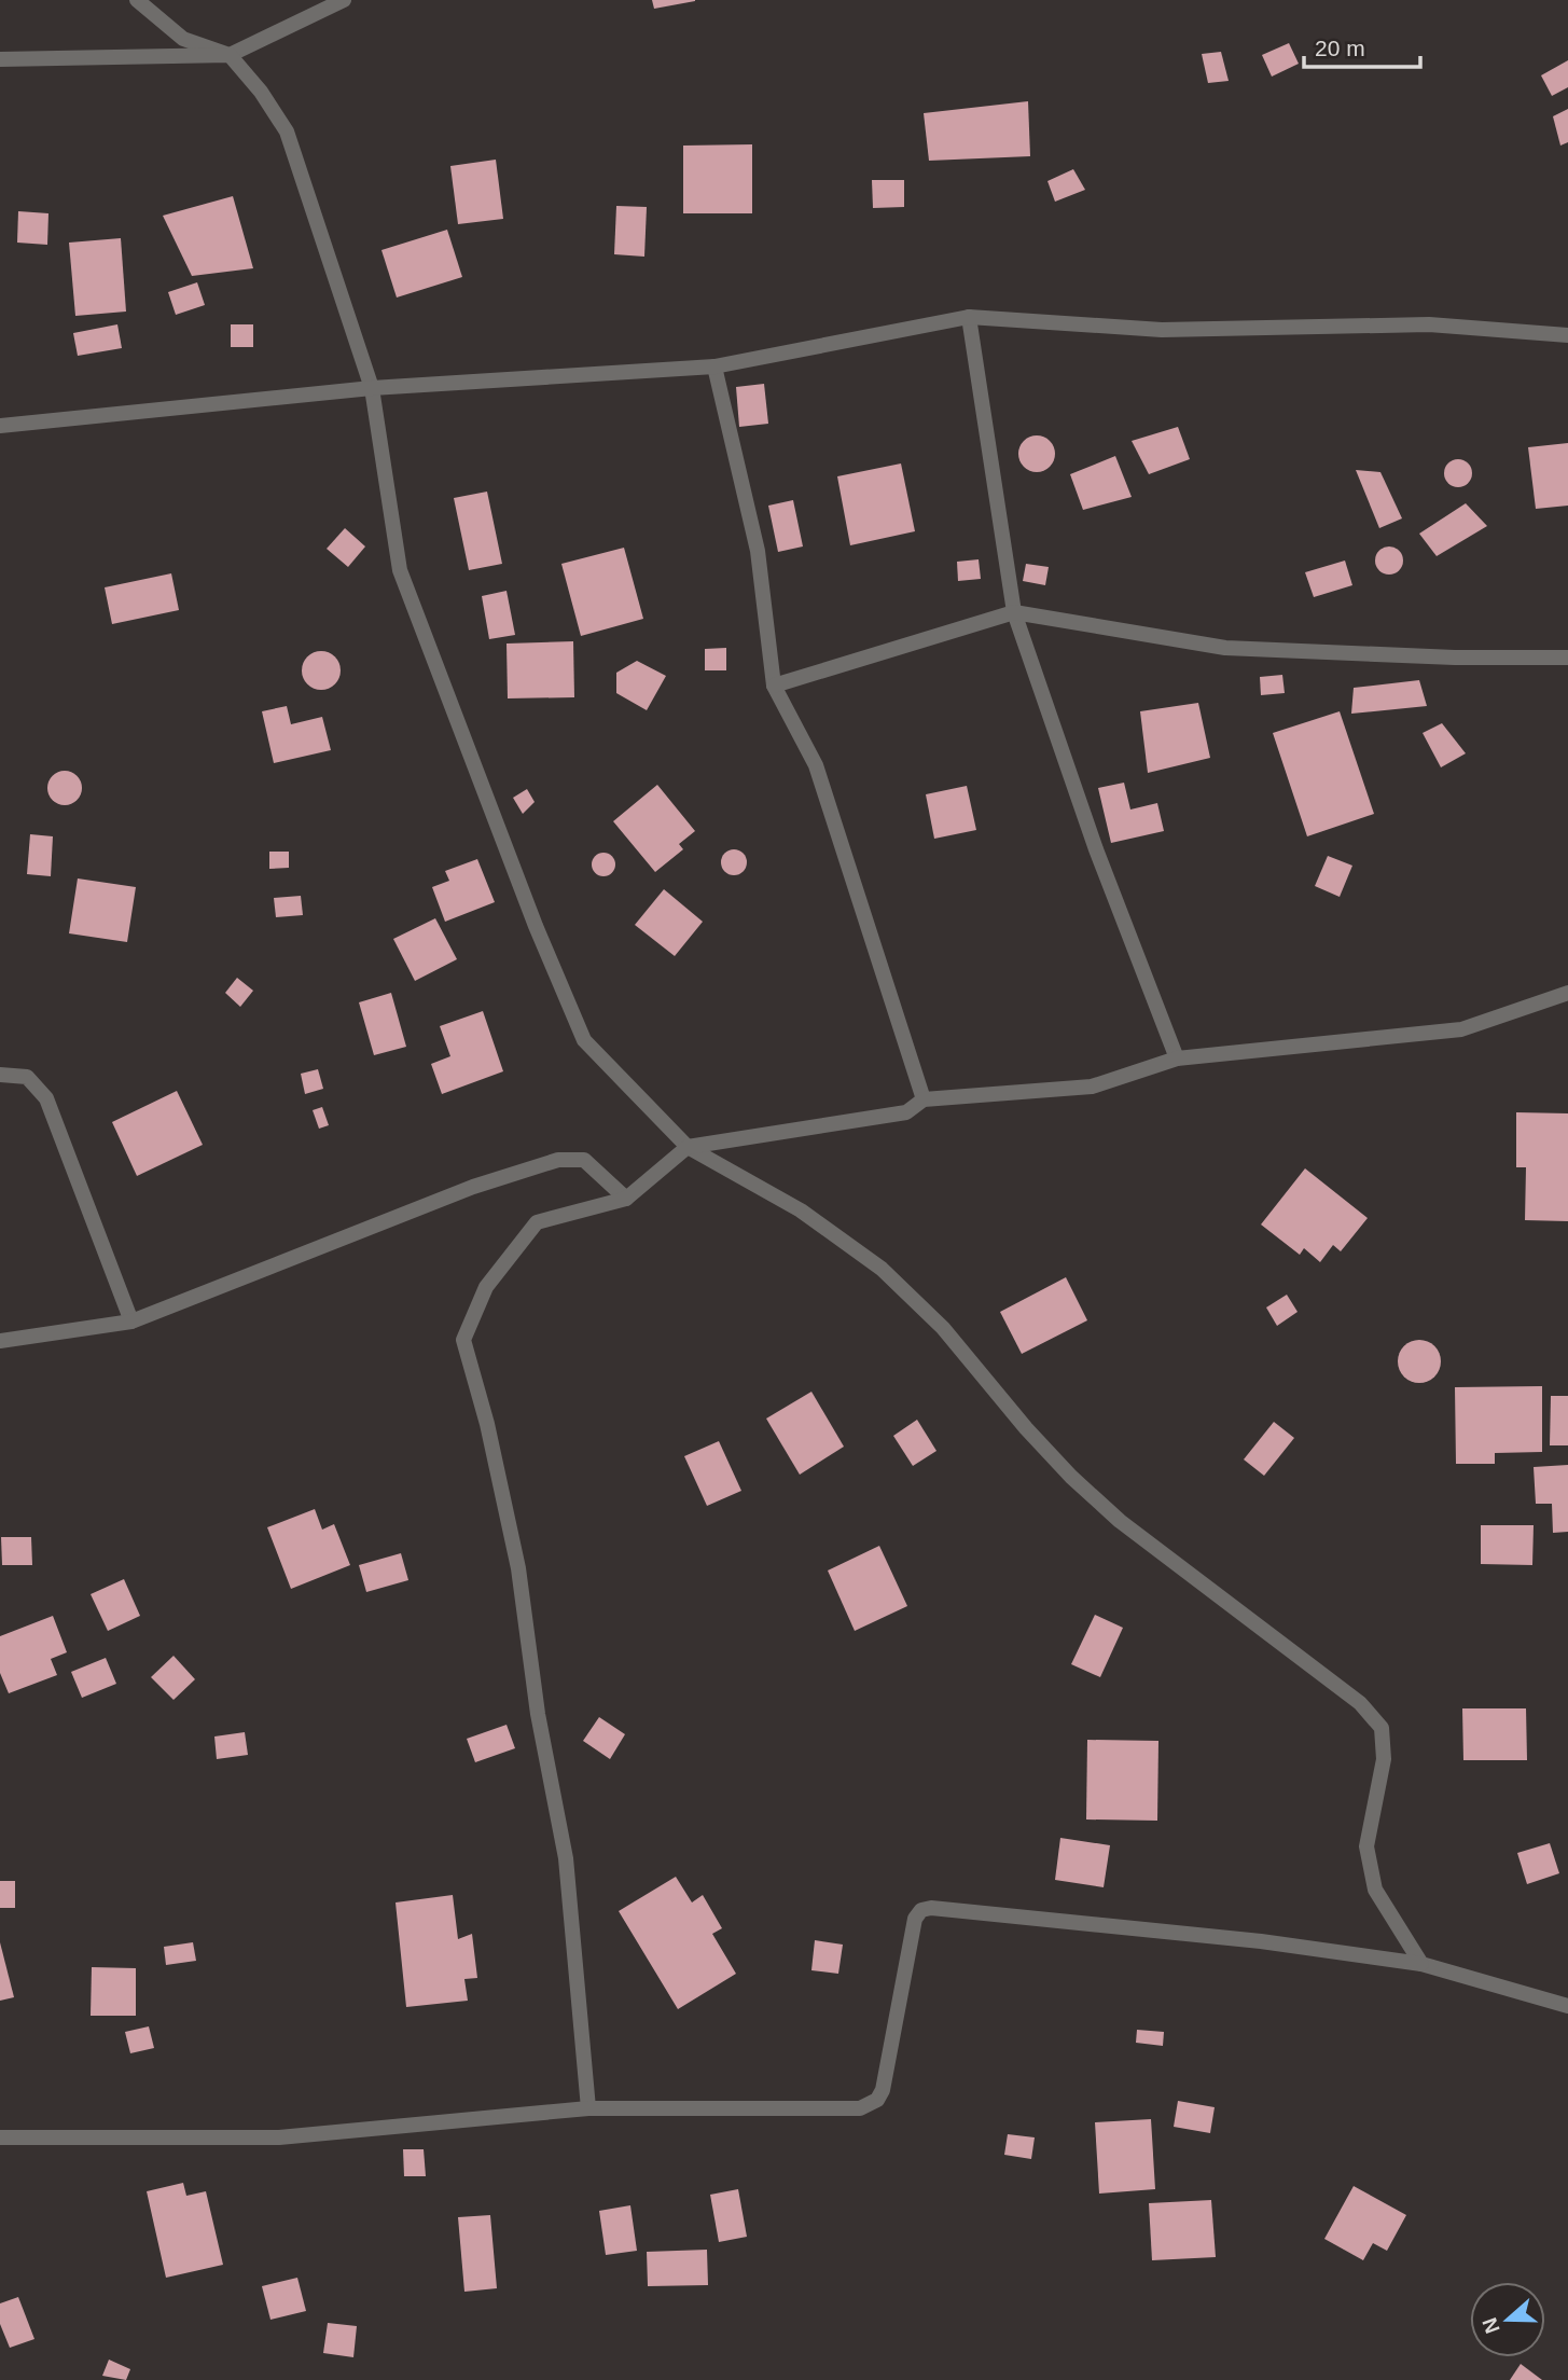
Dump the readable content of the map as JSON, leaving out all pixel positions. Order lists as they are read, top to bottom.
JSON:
{
  "scale_bar": "20 m",
  "north": "left"
}
